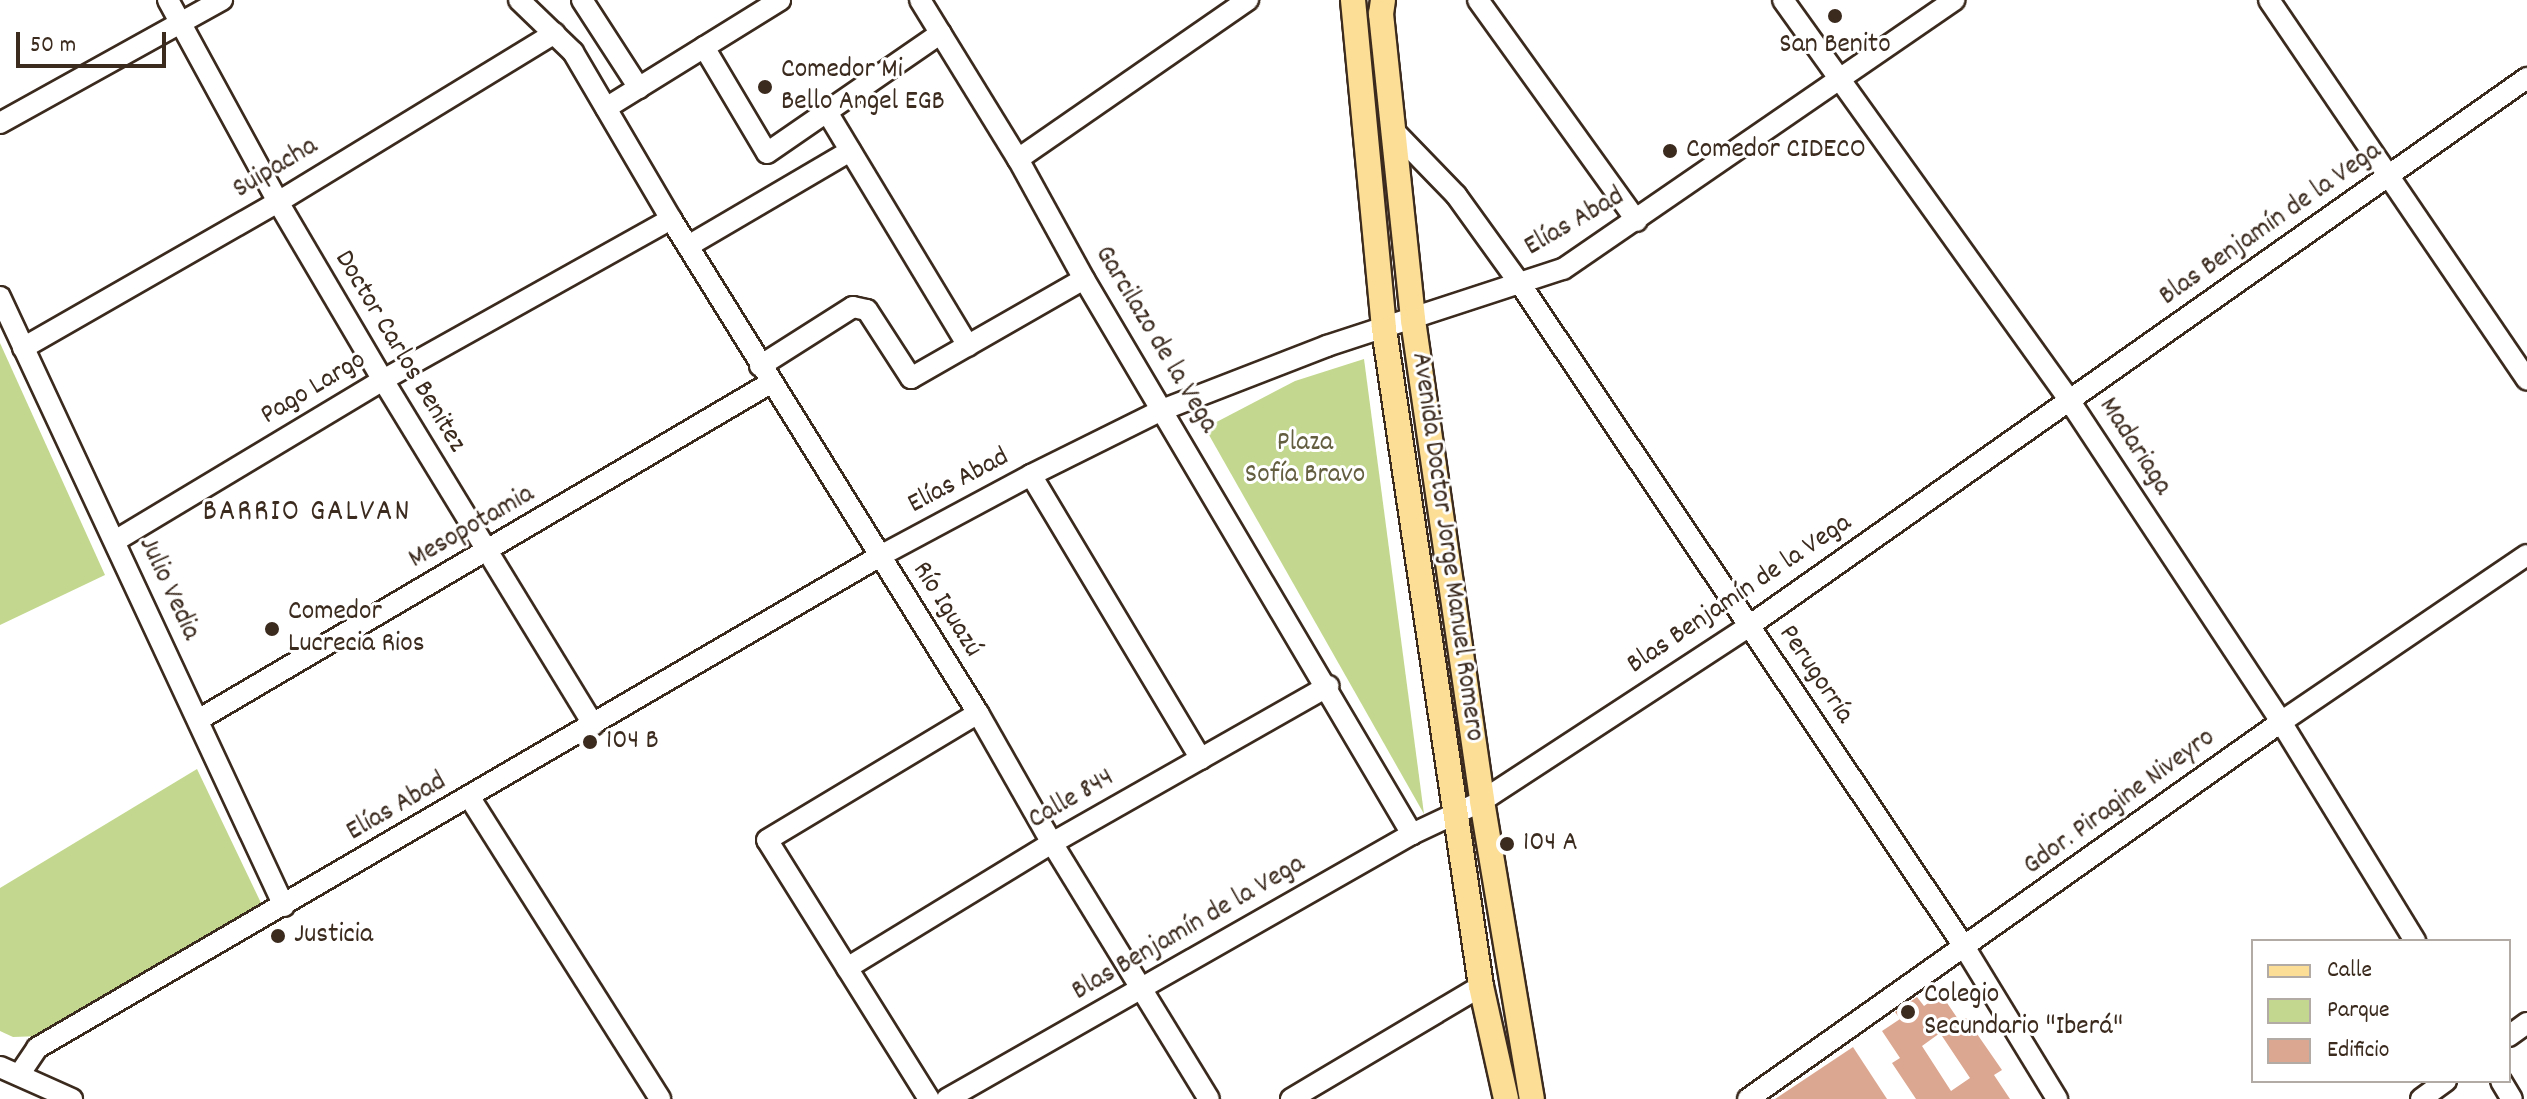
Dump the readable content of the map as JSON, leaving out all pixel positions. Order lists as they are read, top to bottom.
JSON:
{
  "streets": {
    "main road": ["Avenida Doctor Jorge Manuel Romero"],
    "street": [
      "Suipacha",
      "Elías Abad",
      "Blas Benjamín de la Vega",
      "Garcilazo de la Vega",
      "Doctor Carlos Benitez",
      "Pago Largo",
      "Madariaga",
      "Mesopotamia",
      "Julio Vedia",
      "Río Iguazú",
      "Perugorría",
      "Calle 844",
      "Gdor. Piragine Niveyro"
    ]
  },
  "crossings": [
    ["Suipacha", "Doctor Carlos Benitez"],
    ["Suipacha", "Julio Vedia"],
    ["Suipacha", "Río Iguazú"],
    ["Elías Abad", "Garcilazo de la Vega"],
    ["Elías Abad", "Doctor Carlos Benitez"],
    ["Elías Abad", "Madariaga"],
    ["Elías Abad", "Avenida Doctor Jorge Manuel Romero"],
    ["Elías Abad", "Julio Vedia"],
    ["Elías Abad", "Río Iguazú"],
    ["Elías Abad", "Perugorría"],
    ["Blas Benjamín de la Vega", "Garcilazo de la Vega"],
    ["Blas Benjamín de la Vega", "Madariaga"],
    ["Blas Benjamín de la Vega", "Avenida Doctor Jorge Manuel Romero"],
    ["Blas Benjamín de la Vega", "Río Iguazú"],
    ["Blas Benjamín de la Vega", "Perugorría"],
    ["Garcilazo de la Vega", "Calle 844"],
    ["Doctor Carlos Benitez", "Pago Largo"],
    ["Doctor Carlos Benitez", "Mesopotamia"],
    ["Pago Largo", "Julio Vedia"],
    ["Pago Largo", "Río Iguazú"],
    ["Madariaga", "Gdor. Piragine Niveyro"],
    ["Mesopotamia", "Julio Vedia"],
    ["Mesopotamia", "Río Iguazú"],
    ["Avenida Doctor Jorge Manuel Romero", "Perugorría"],
    ["Río Iguazú", "Calle 844"],
    ["Perugorría", "Gdor. Piragine Niveyro"]
  ],
  "districts": ["BARRIO GALVAN"],
  "parks": ["Plaza Sofía Bravo"],
  "places": [
    "San Benito",
    "Comedor Mi Bello Angel EGB",
    "Comedor CIDECO",
    "Comedor Lucrecia Rios",
    "104 B",
    "104 A",
    "Justicia",
    "Colegio Secundario \"Iberá\""
  ],
  "legend": ["Calle", "Parque", "Edificio"],
  "scale_bar": "50 m"
}
